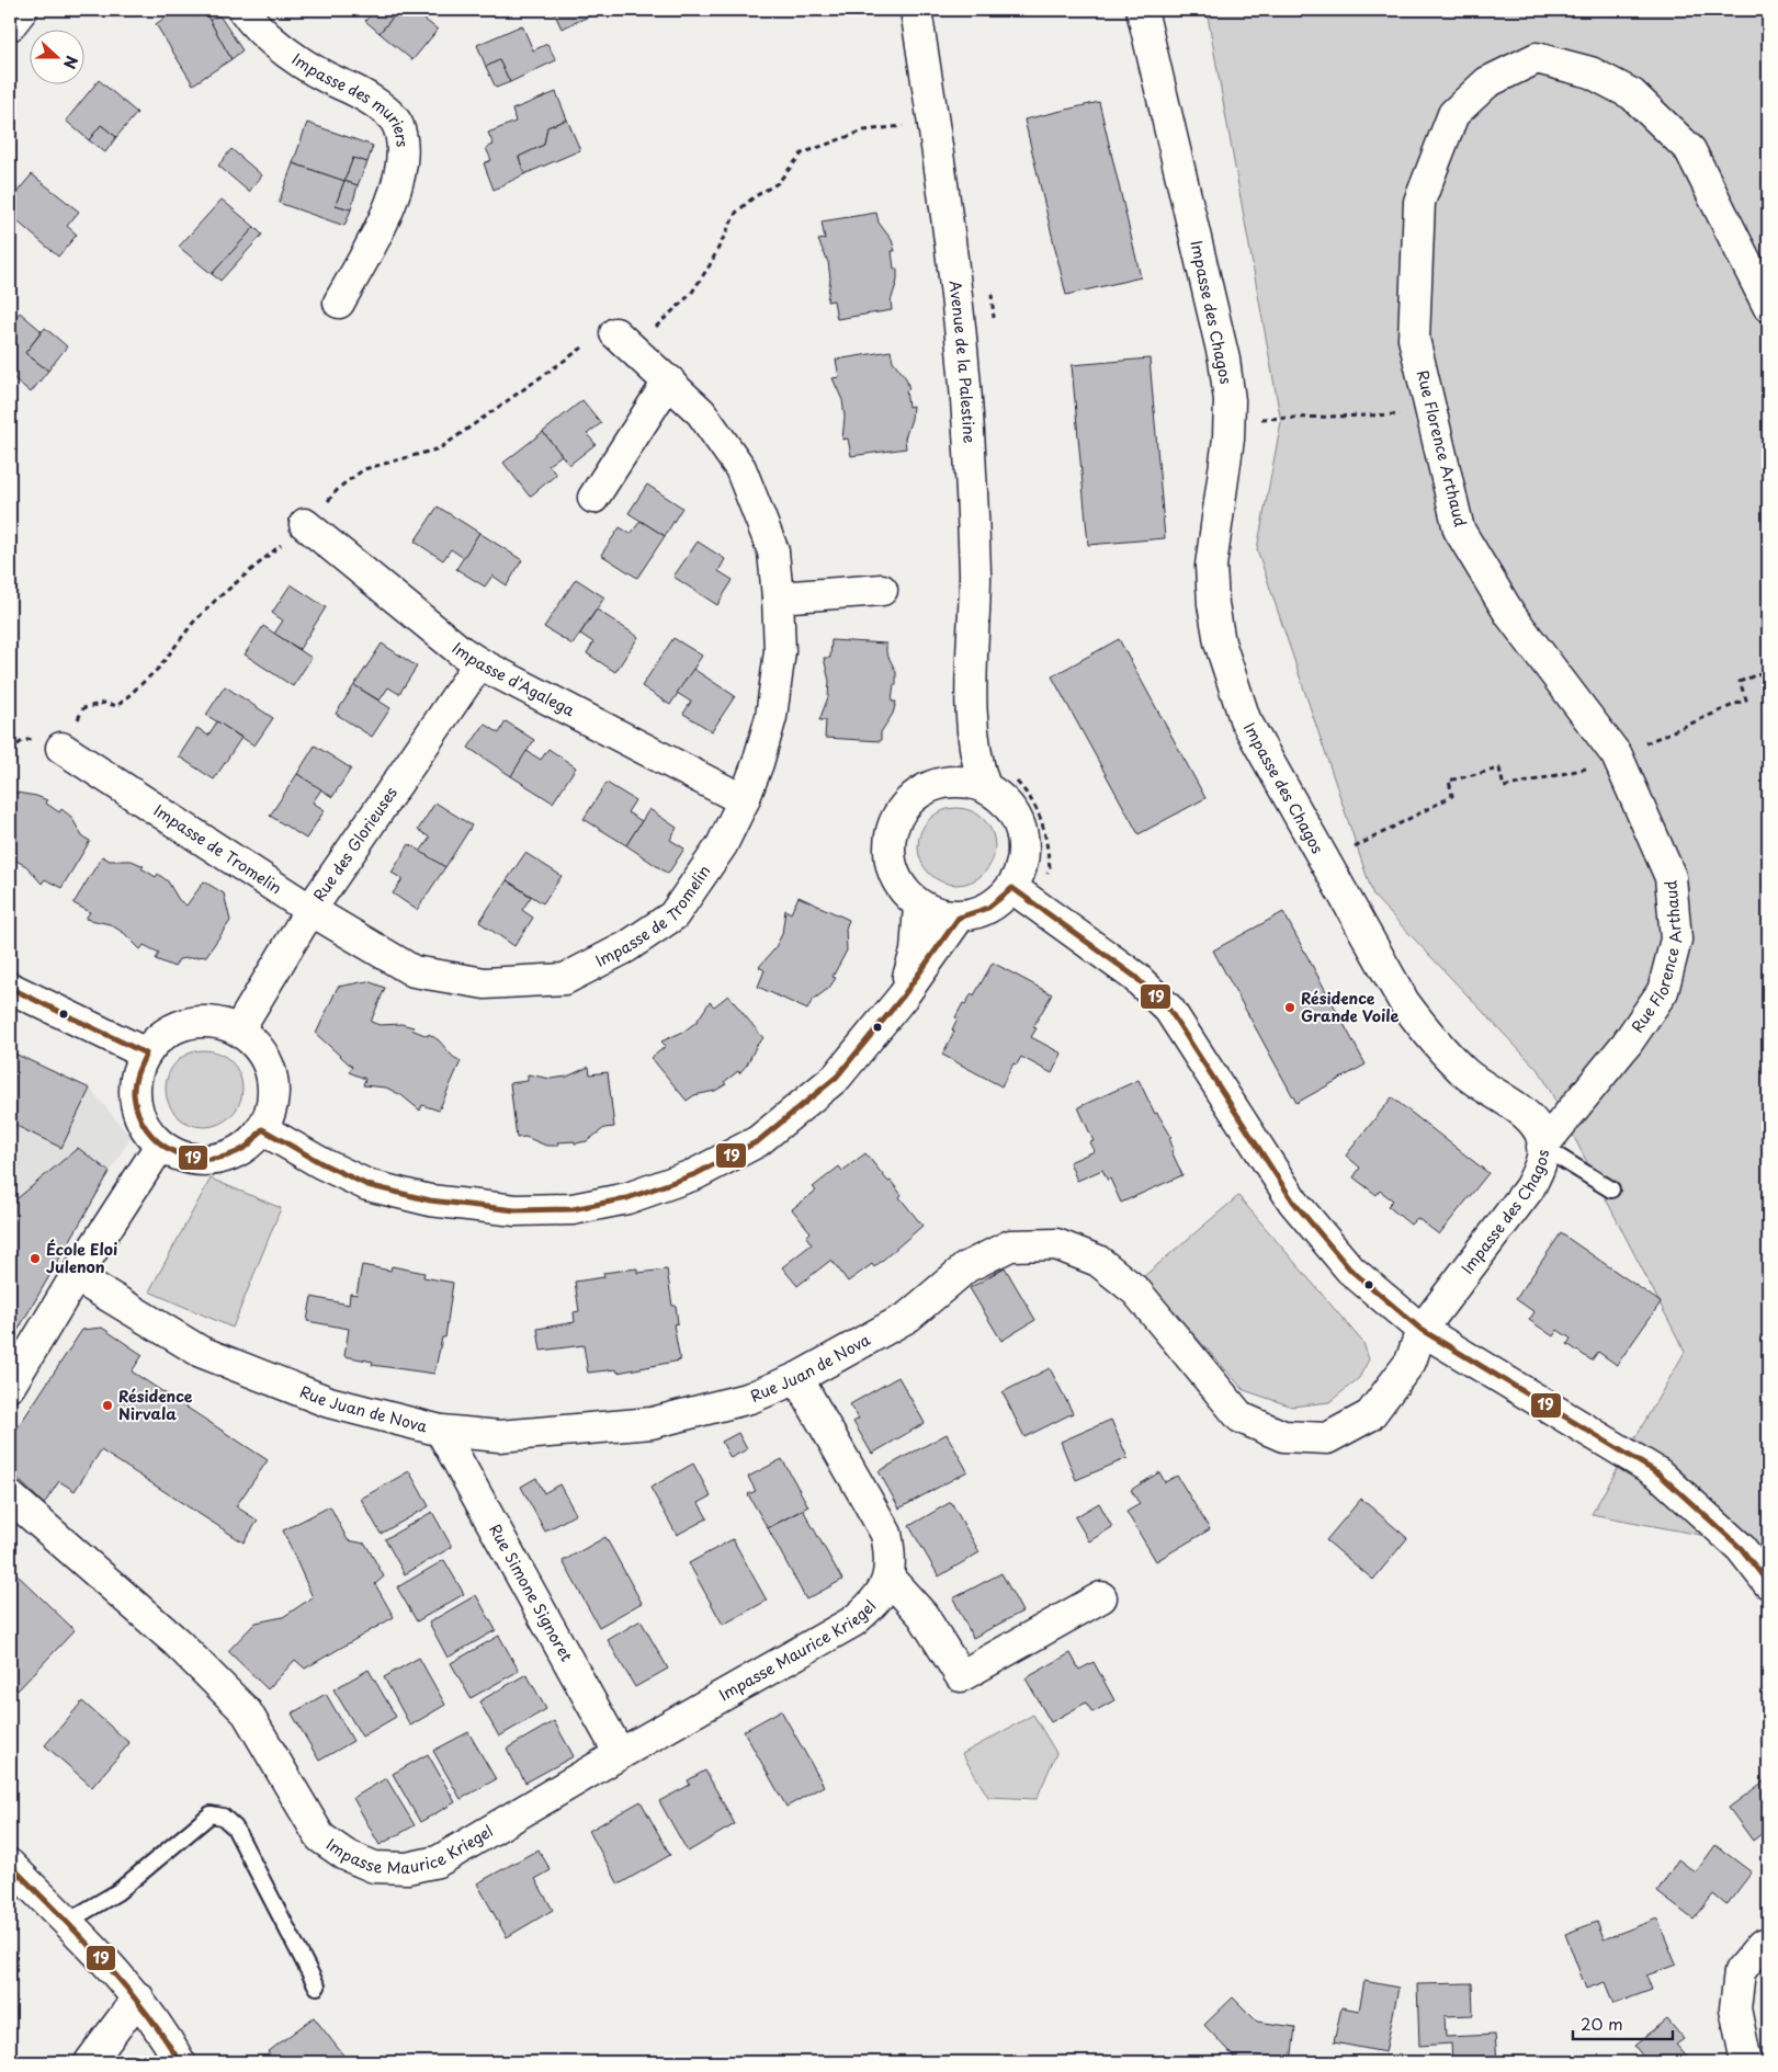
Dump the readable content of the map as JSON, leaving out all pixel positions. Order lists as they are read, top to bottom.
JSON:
{
  "streets": {
    "street": [
      "Impasse des muriers",
      "Impasse des Chagos",
      "Avenue de la Palestine",
      "Rue Florence Arthaud",
      "Impasse d'Agalega",
      "Rue des Glorieuses",
      "Impasse de Tromelin",
      "Rue Juan de Nova",
      "Rue Simone Signoret",
      "Impasse Maurice Kriegel"
    ]
  },
  "crossings": [
    ["Impasse des Chagos", "Rue Florence Arthaud"],
    ["Impasse des Chagos", "Rue Juan de Nova"],
    ["Impasse d'Agalega", "Rue des Glorieuses"],
    ["Impasse d'Agalega", "Impasse de Tromelin"],
    ["Rue des Glorieuses", "Impasse de Tromelin"],
    ["Rue Juan de Nova", "Rue Simone Signoret"],
    ["Rue Simone Signoret", "Impasse Maurice Kriegel"]
  ],
  "places": ["Résidence Grande Voile", "École Eloi Julenon", "Résidence Nirvala"],
  "lines": ["transit line 19"],
  "scale_bar": "20 m",
  "north": "right"
}
